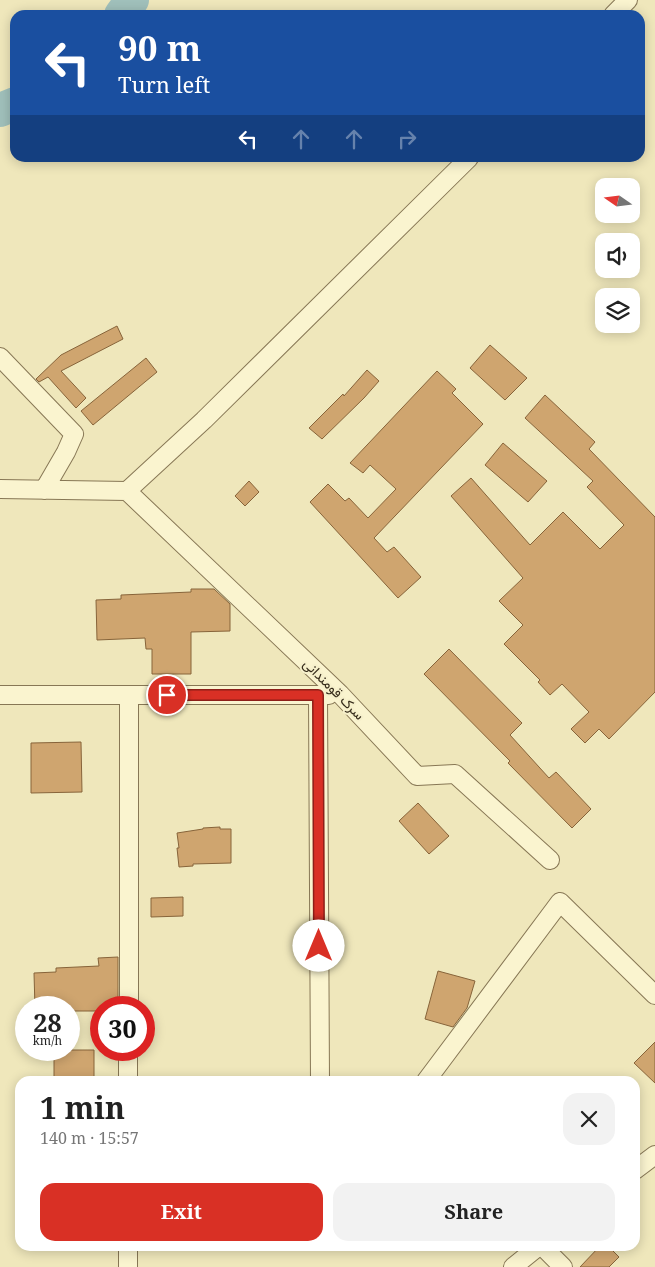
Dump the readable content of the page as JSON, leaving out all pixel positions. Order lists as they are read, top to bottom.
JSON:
{
  "streets": {
    "street": ["سرک قومندانی"]
  },
  "north": "left",
  "page": {
    "turn": ["90 m", "Turn left"],
    "speed": "28 km/h",
    "limit": "30",
    "heading": ["1 min", "140 m · 15:57"],
    "buttons": ["Exit", "Share"]
  }
}
